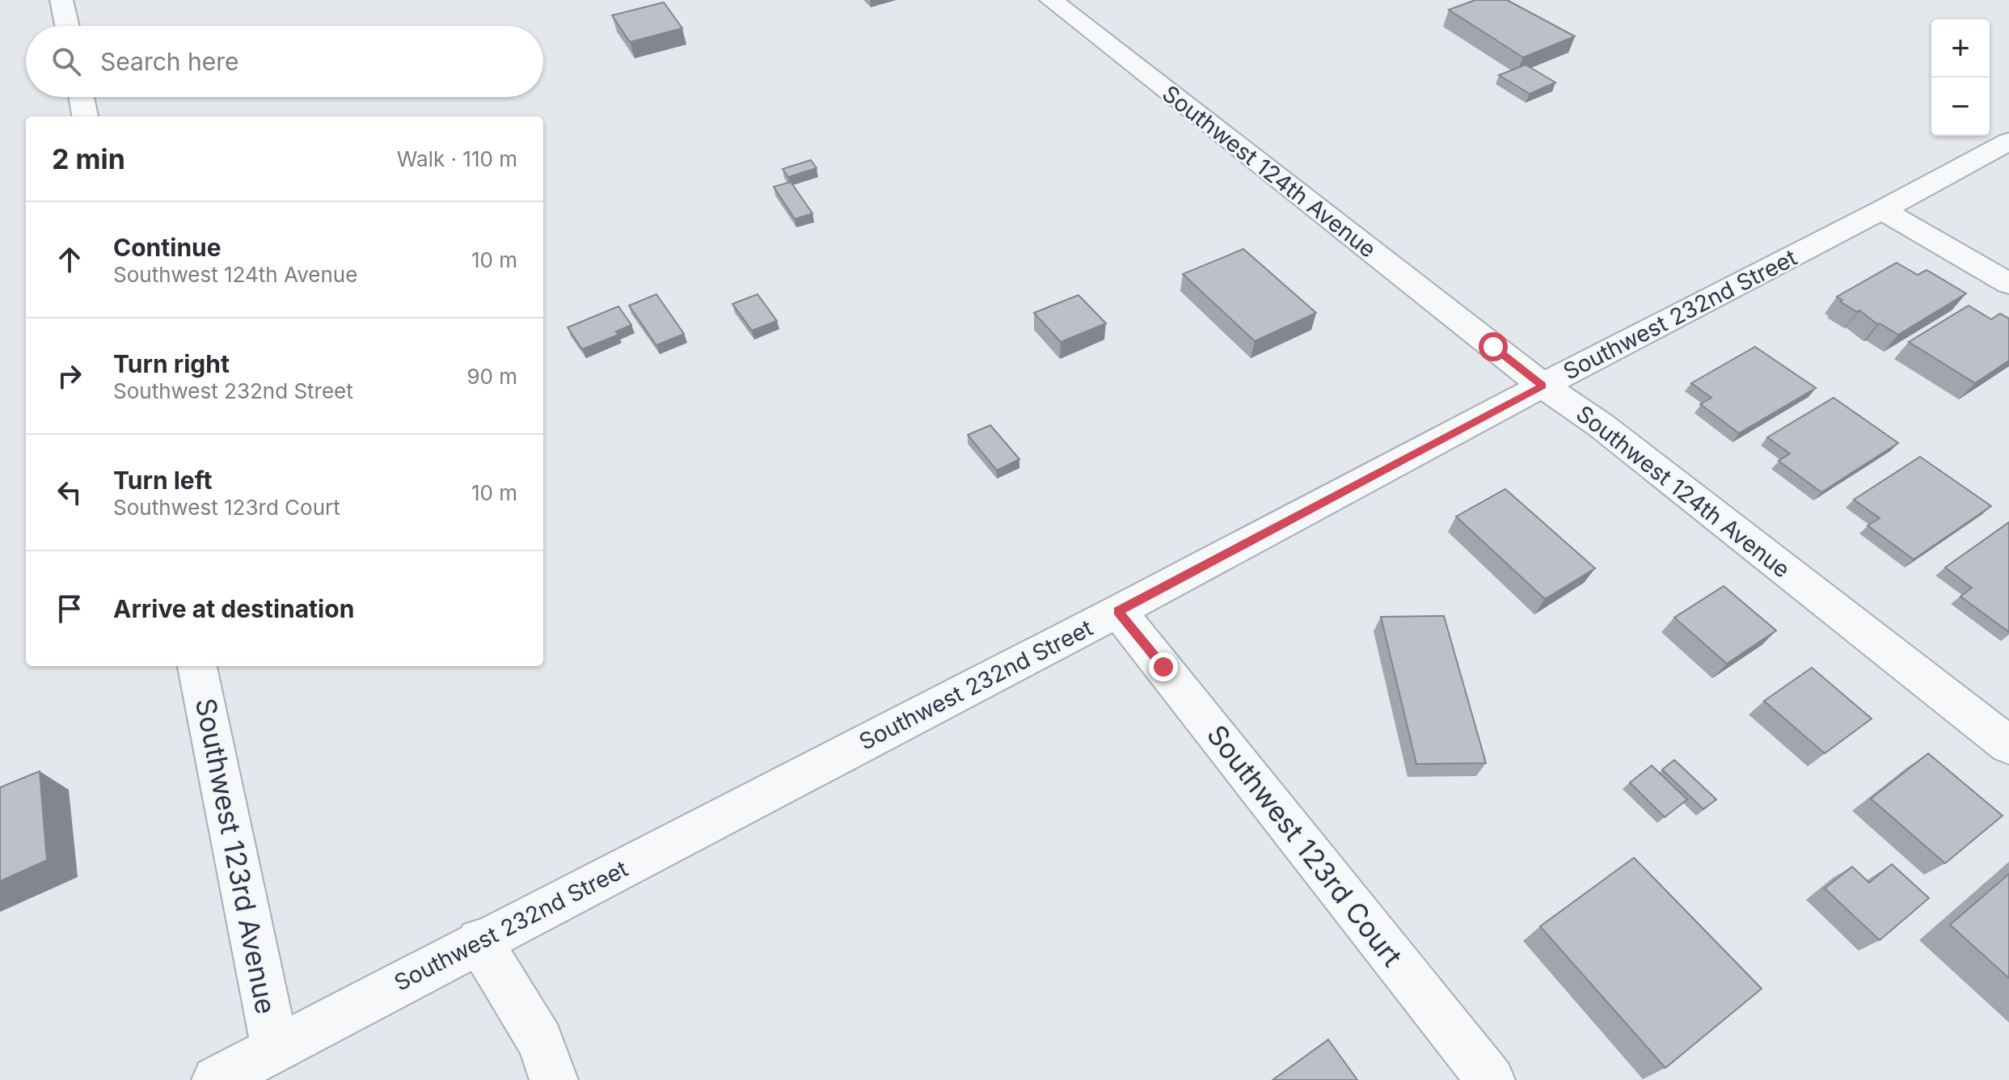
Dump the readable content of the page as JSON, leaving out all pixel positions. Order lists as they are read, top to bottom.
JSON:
{
  "streets": {
    "street": [
      "Southwest 124th Avenue",
      "Southwest 232nd Street",
      "Southwest 123rd Court",
      "Southwest 123rd Avenue"
    ]
  },
  "crossings": [
    ["Southwest 124th Avenue", "Southwest 232nd Street"],
    ["Southwest 232nd Street", "Southwest 123rd Court"],
    ["Southwest 232nd Street", "Southwest 123rd Avenue"]
  ],
  "page": {
    "map_buttons": ["+", "−"],
    "search": "Search here",
    "heading": ["2 min", "Walk · 110 m"],
    "list": [
      ["Continue", "Southwest 124th Avenue", "10 m"],
      ["Turn right", "Southwest 232nd Street", "90 m"],
      ["Turn left", "Southwest 123rd Court", "10 m"],
      "Arrive at destination"
    ]
  }
}
